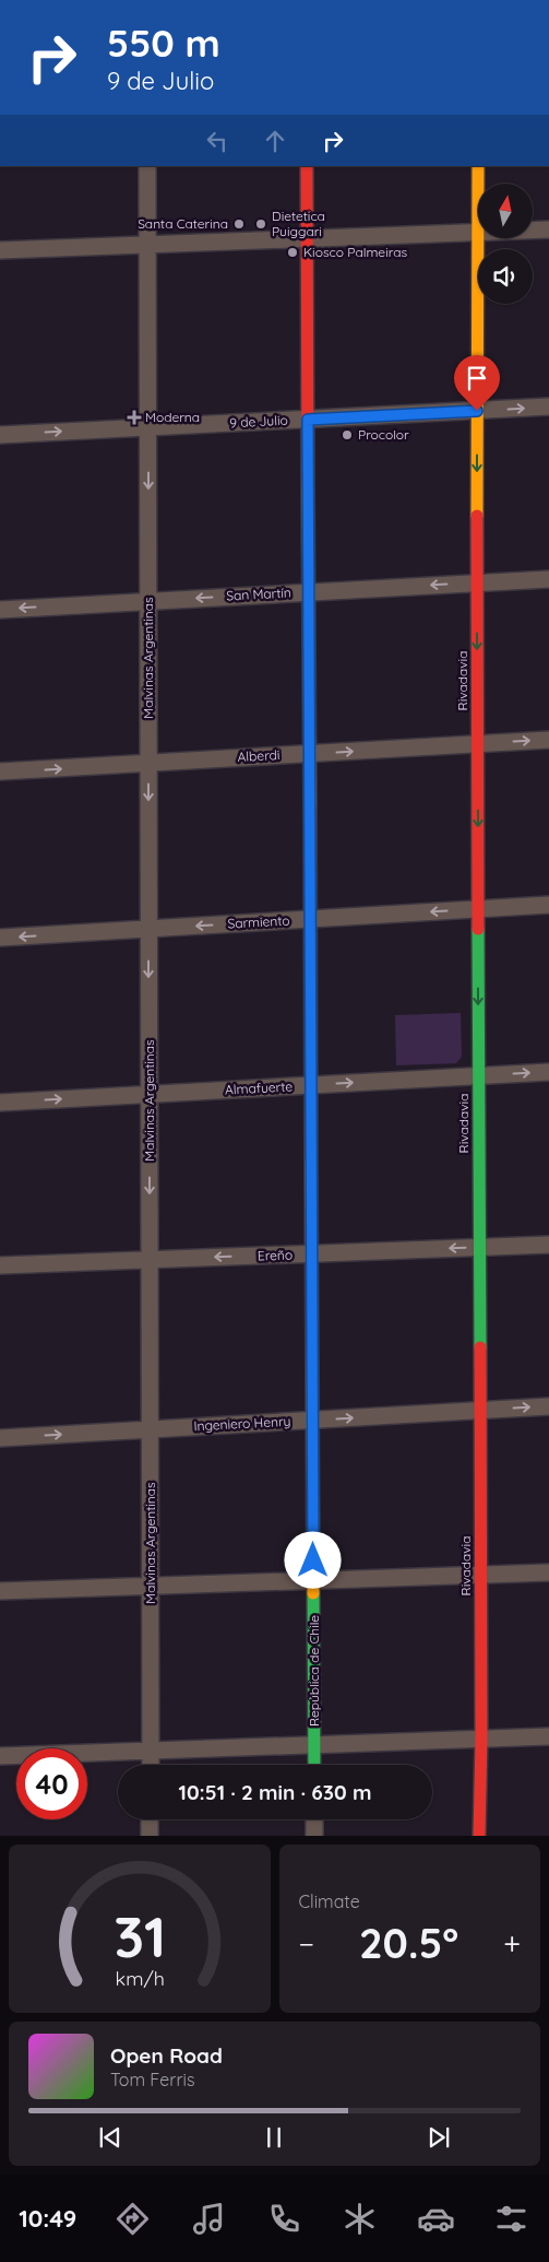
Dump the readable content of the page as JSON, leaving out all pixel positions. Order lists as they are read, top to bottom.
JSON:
{
  "streets": {
    "street": [
      "9 de Julio",
      "San Martín",
      "Malvinas Argentinas",
      "Rivadavia",
      "Alberdi",
      "Sarmiento",
      "Almafuerte",
      "Ereño",
      "Ingeniero Henry",
      "República de Chile"
    ]
  },
  "crossings": [
    ["9 de Julio", "Malvinas Argentinas"],
    ["9 de Julio", "Rivadavia"],
    ["9 de Julio", "República de Chile"],
    ["San Martín", "Malvinas Argentinas"],
    ["San Martín", "Rivadavia"],
    ["San Martín", "República de Chile"],
    ["Malvinas Argentinas", "Alberdi"],
    ["Malvinas Argentinas", "Sarmiento"],
    ["Malvinas Argentinas", "Almafuerte"],
    ["Malvinas Argentinas", "Ereño"],
    ["Malvinas Argentinas", "Ingeniero Henry"],
    ["Rivadavia", "Alberdi"],
    ["Rivadavia", "Sarmiento"],
    ["Rivadavia", "Almafuerte"],
    ["Rivadavia", "Ereño"],
    ["Rivadavia", "Ingeniero Henry"],
    ["Alberdi", "República de Chile"],
    ["Sarmiento", "República de Chile"],
    ["Almafuerte", "República de Chile"],
    ["Ereño", "República de Chile"],
    ["Ingeniero Henry", "República de Chile"]
  ],
  "one_way": [
    "9 de Julio",
    "San Martín",
    "Malvinas Argentinas",
    "Rivadavia",
    "Alberdi",
    "Sarmiento",
    "Almafuerte",
    "Ereño",
    "Ingeniero Henry"
  ],
  "places": {
    "other": [
      "Santa Caterina",
      "Dietetica Puiggari",
      "Kiosco Palmeiras",
      "Procolor"
    ],
    "health": ["Moderna"]
  },
  "north": "top",
  "page": {
    "turn": ["550 m", "9 de Julio"],
    "limit": "40",
    "trip": "10:51 · 2 min · 630 m",
    "tile": "Climate",
    "heat": ["−", "20.5°", "+"],
    "song": ["Open Road", "Tom Ferris"],
    "tabs": "10:49",
    "gauge": ["31", "km/h"]
  }
}
